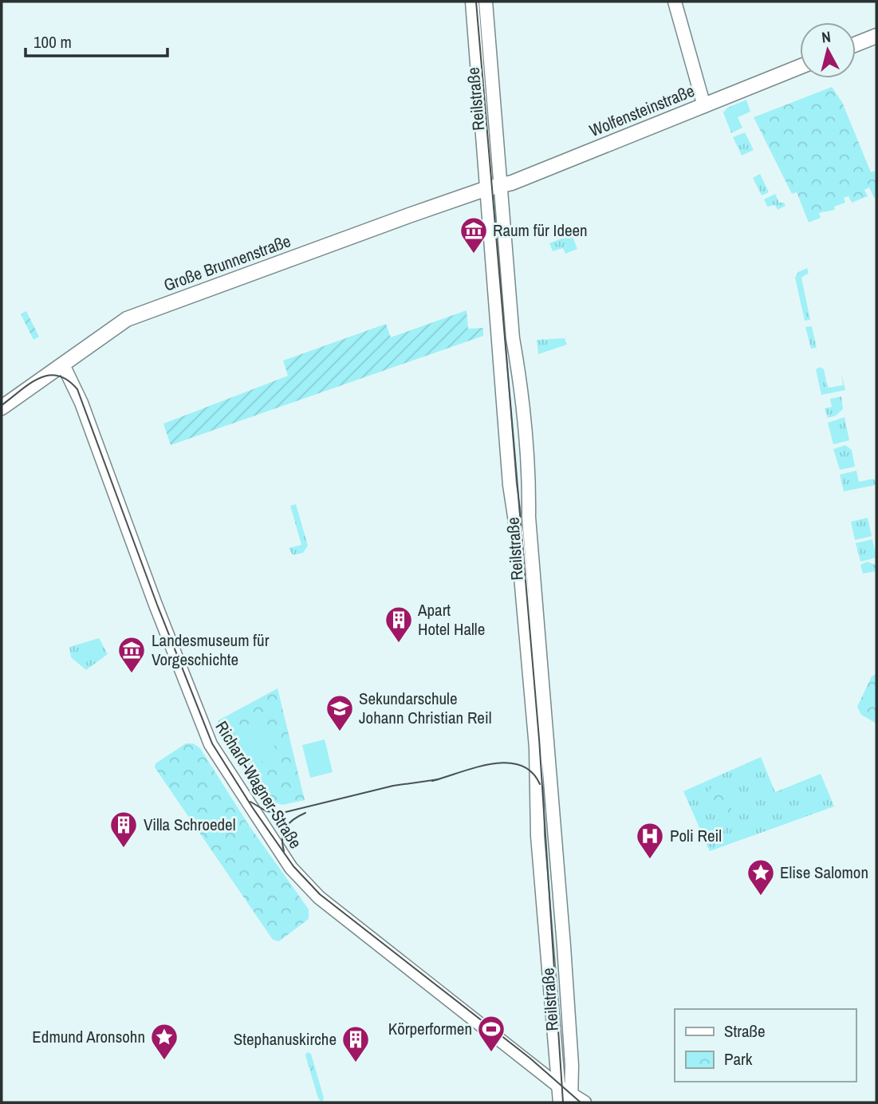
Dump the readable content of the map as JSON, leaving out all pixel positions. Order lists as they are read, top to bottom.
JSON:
{
  "streets": {
    "main road": ["Wolfensteinstraße", "Große Brunnenstraße"],
    "street": ["Reilstraße", "Richard-Wagner-Straße"]
  },
  "crossings": [
    ["Reilstraße", "Wolfensteinstraße"],
    ["Reilstraße", "Große Brunnenstraße"],
    ["Reilstraße", "Richard-Wagner-Straße"],
    ["Wolfensteinstraße", "Große Brunnenstraße"],
    ["Große Brunnenstraße", "Richard-Wagner-Straße"]
  ],
  "places": {
    "museum": ["Raum für Ideen", "Landesmuseum für Vorgeschichte"],
    "building": ["Apart Hotel Halle", "Villa Schroedel", "Stephanuskirche"],
    "school or university": ["Sekundarschule Johann Christian Reil"],
    "hospital": ["Poli Reil"],
    "place": ["Elise Salomon", "Edmund Aronsohn"],
    "sports": ["Körperformen"]
  },
  "legend": ["Straße", "Park"],
  "scale_bar": "100 m",
  "north": "top"
}
